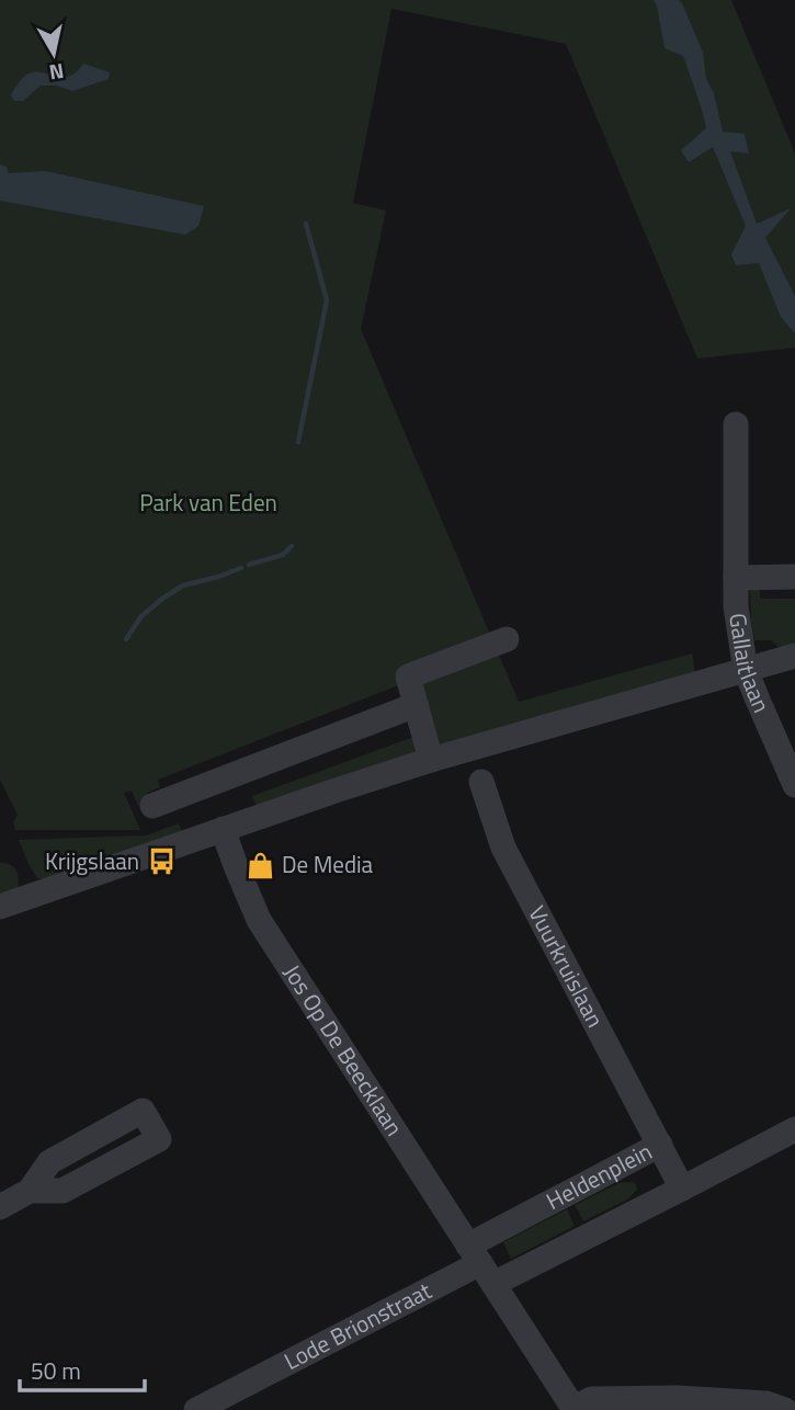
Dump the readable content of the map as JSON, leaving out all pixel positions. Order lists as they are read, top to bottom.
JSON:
{
  "streets": {
    "street": [
      "Gallaitlaan",
      "Vuurkruislaan",
      "Jos Op De Beecklaan",
      "Heldenplein",
      "Lode Brionstraat"
    ]
  },
  "crossings": [
    ["Vuurkruislaan", "Heldenplein"],
    ["Jos Op De Beecklaan", "Heldenplein"],
    ["Jos Op De Beecklaan", "Lode Brionstraat"],
    ["Heldenplein", "Lode Brionstraat"]
  ],
  "parks": ["Park van Eden"],
  "places": {
    "bus stop": ["Krijgslaan"],
    "shop": ["De Media"]
  },
  "scale_bar": "50 m",
  "north": "bottom"
}
